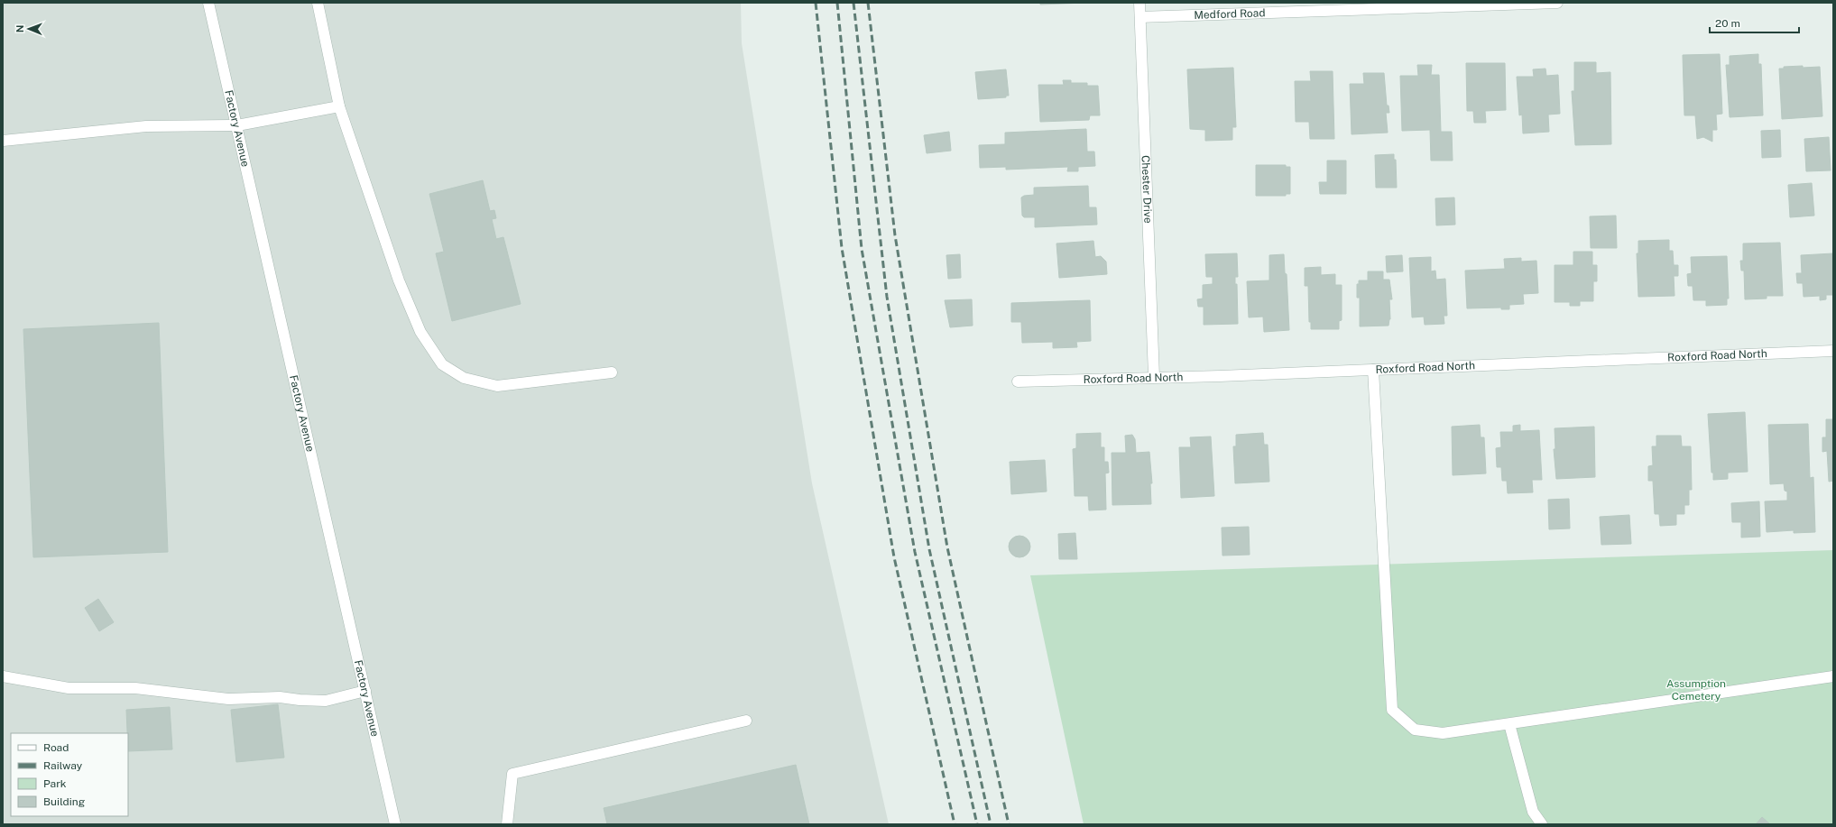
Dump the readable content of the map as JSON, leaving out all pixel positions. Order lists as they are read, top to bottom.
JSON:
{
  "streets": {
    "street": [
      "Medford Road",
      "Factory Avenue",
      "Chester Drive",
      "Roxford Road North"
    ]
  },
  "crossings": [
    ["Medford Road", "Chester Drive"],
    ["Chester Drive", "Roxford Road North"]
  ],
  "parks": ["Assumption Cemetery"],
  "legend": [
    "Road",
    "Railway",
    "Park",
    "Building"
  ],
  "scale_bar": "20 m",
  "north": "left"
}
